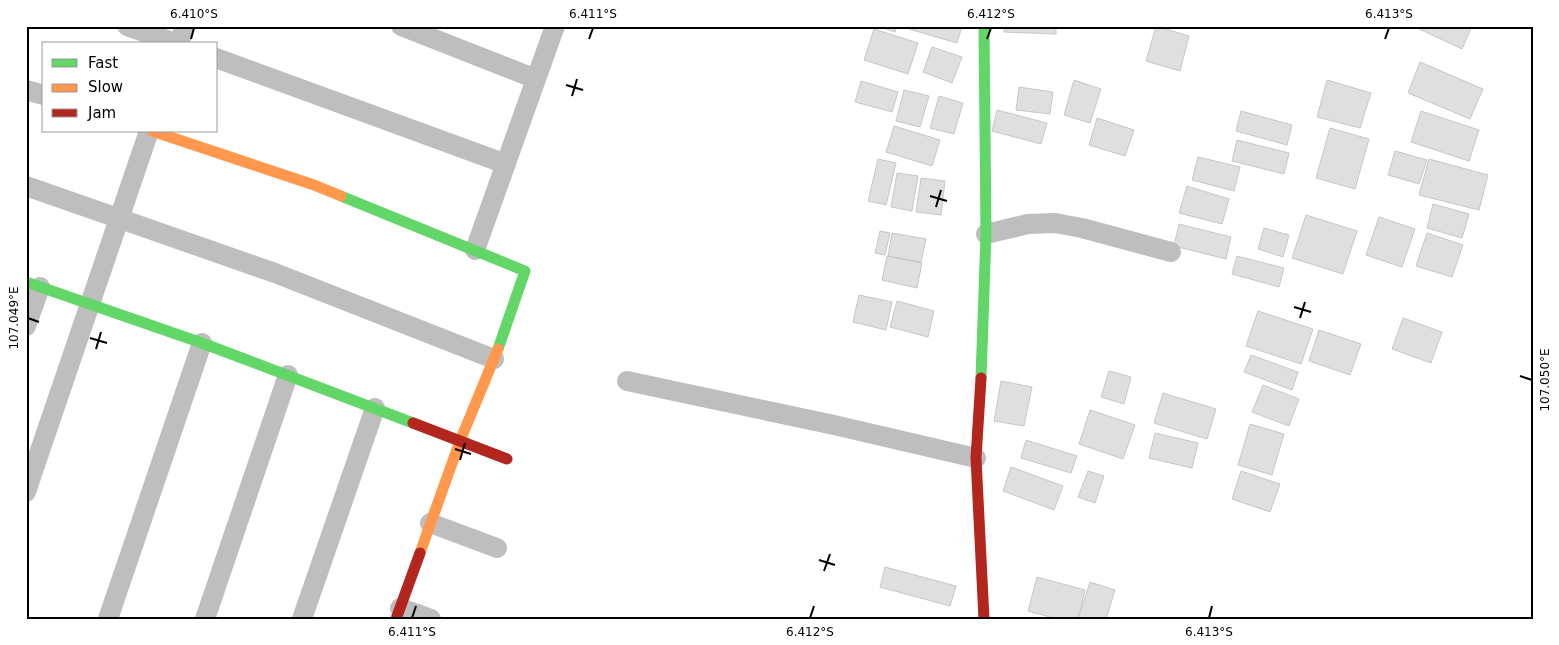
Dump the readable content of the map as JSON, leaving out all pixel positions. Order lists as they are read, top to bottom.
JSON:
{
  "legend": ["Fast", "Slow", "Jam"],
  "coordinates": [
    "6.410°S",
    "6.411°S",
    "6.412°S",
    "6.413°S",
    "107.049°E",
    "107.050°E"
  ]
}
